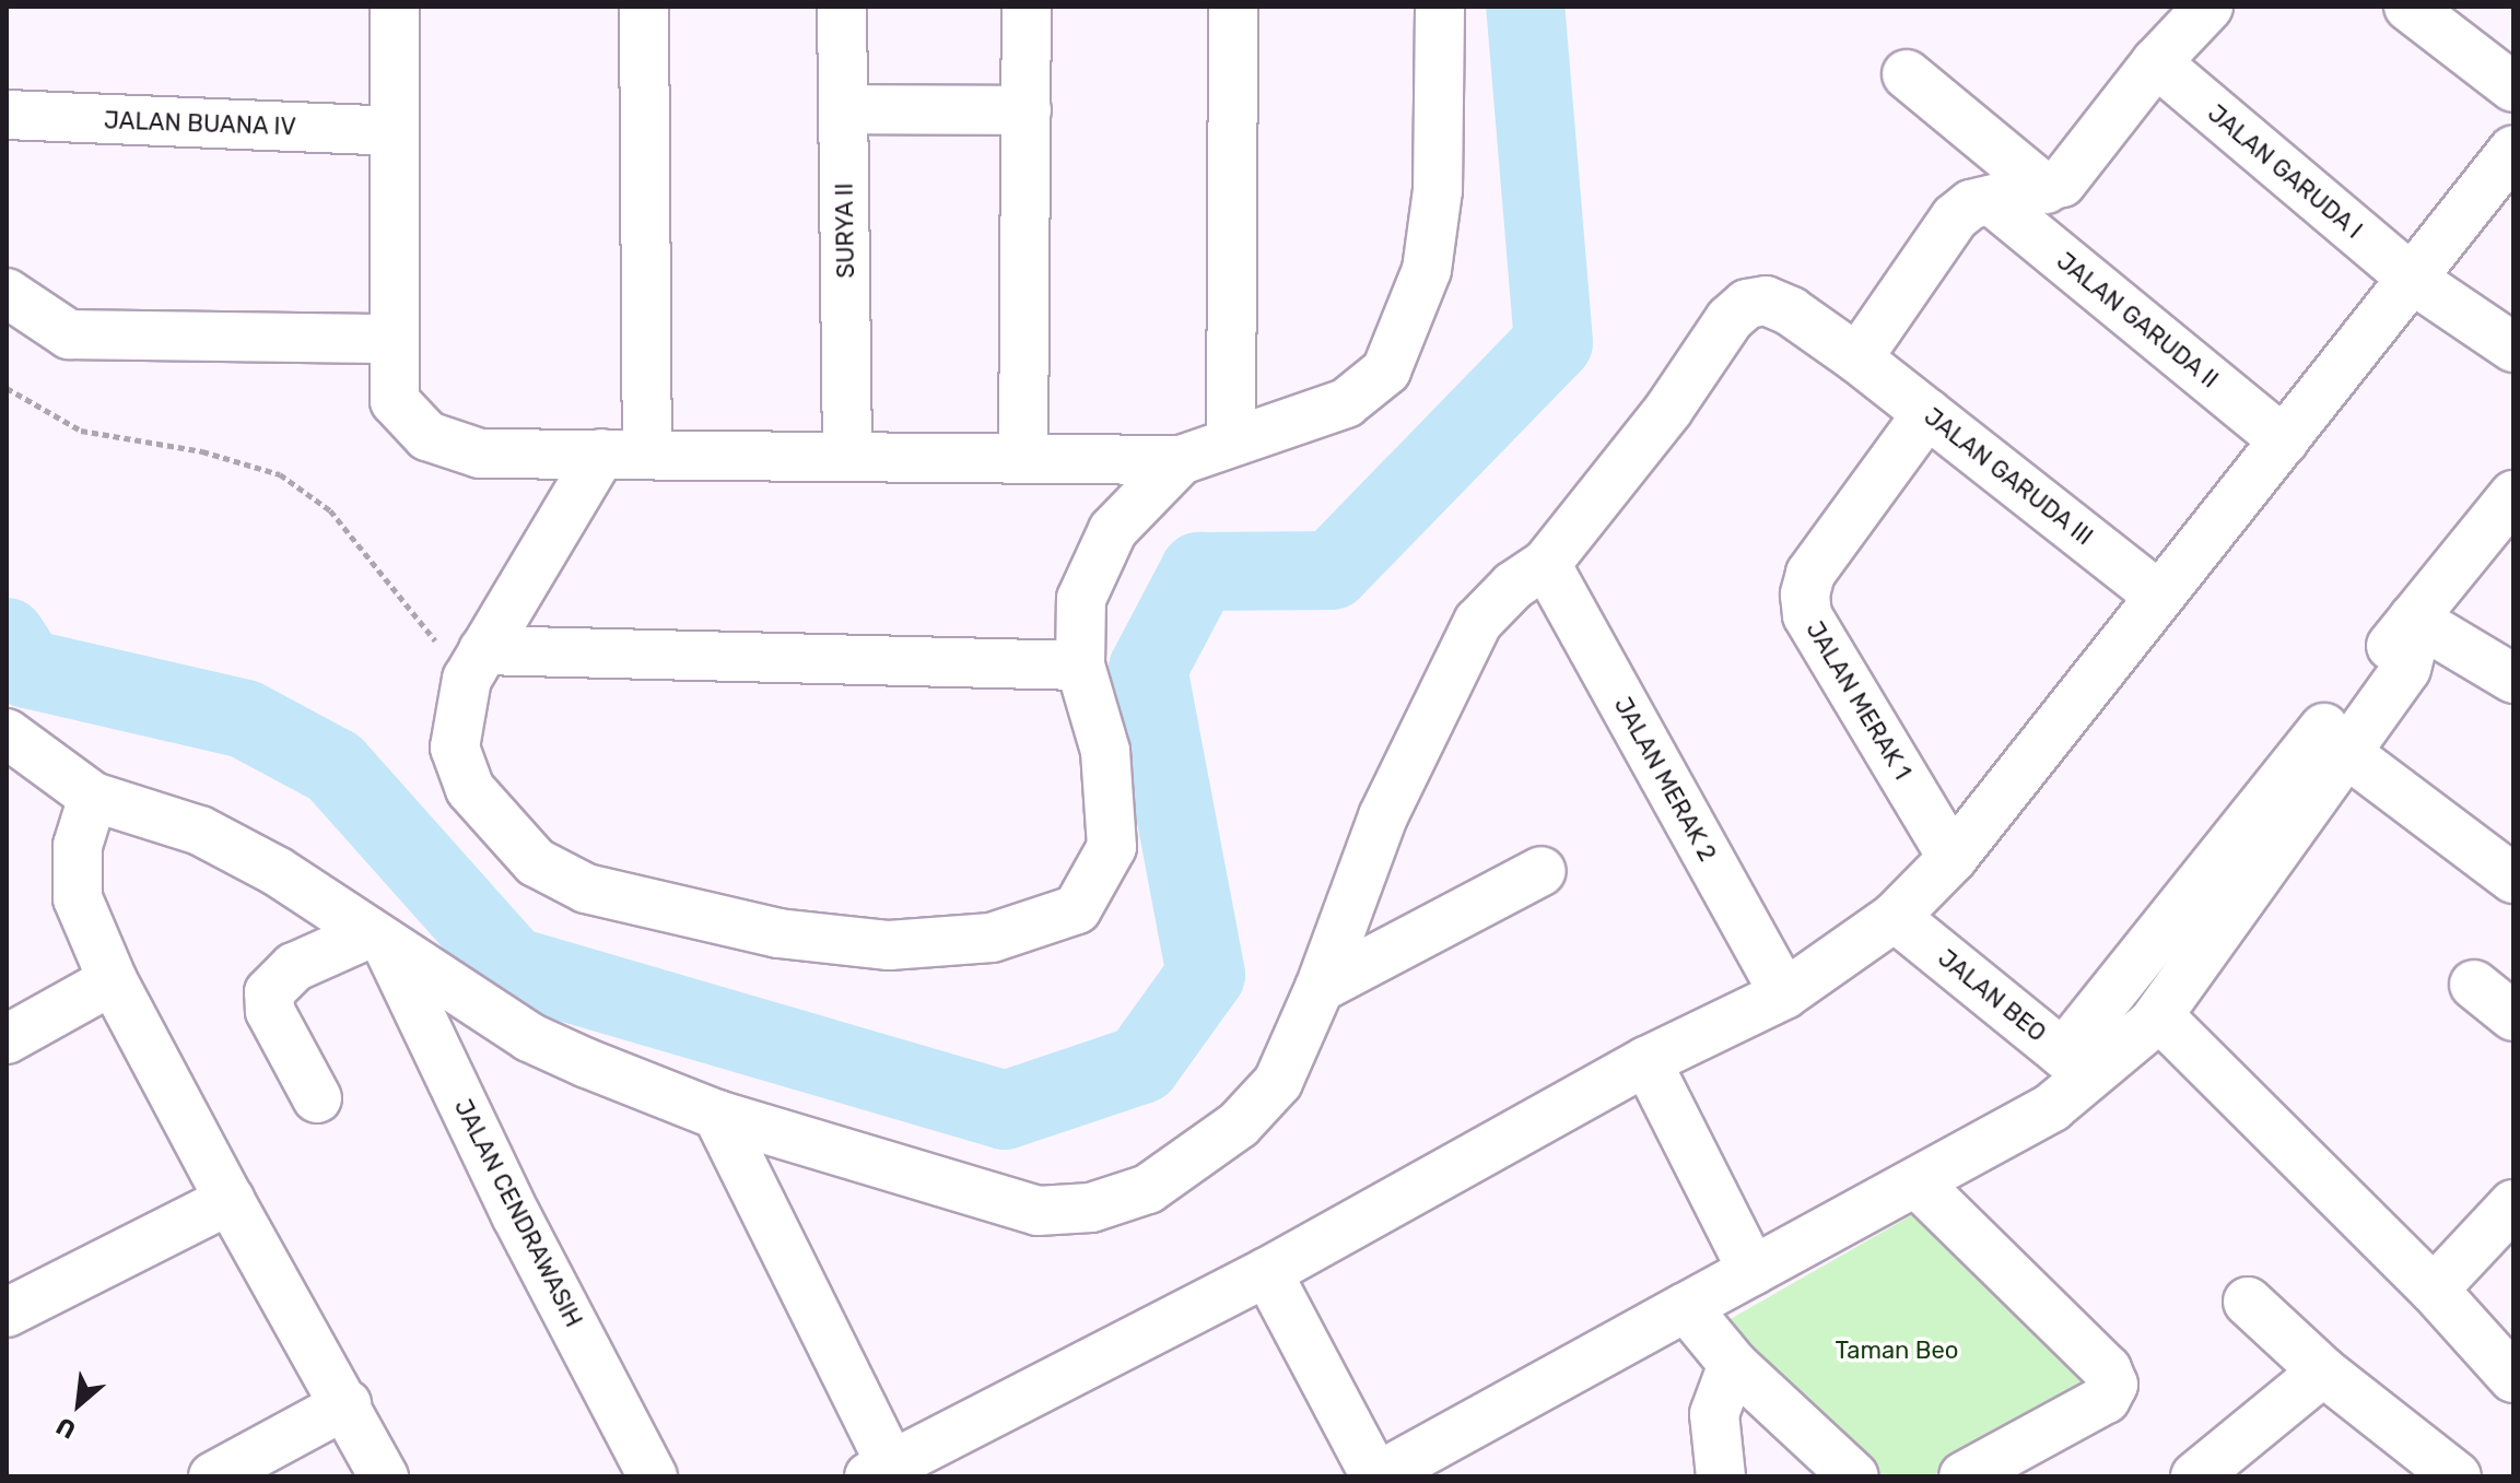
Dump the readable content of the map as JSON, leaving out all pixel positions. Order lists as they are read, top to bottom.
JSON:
{
  "streets": {
    "street": [
      "JALAN BUANA IV",
      "JALAN GARUDA I",
      "SURYA II",
      "JALAN GARUDA II",
      "JALAN GARUDA III",
      "JALAN MERAK 1",
      "JALAN MERAK 2",
      "JALAN BEO",
      "JALAN CENDRAWASIH"
    ]
  },
  "crossings": [
    ["JALAN GARUDA III", "JALAN MERAK 1"],
    ["JALAN GARUDA III", "JALAN MERAK 2"]
  ],
  "parks": ["Taman Beo"],
  "north": "bottom left"
}
